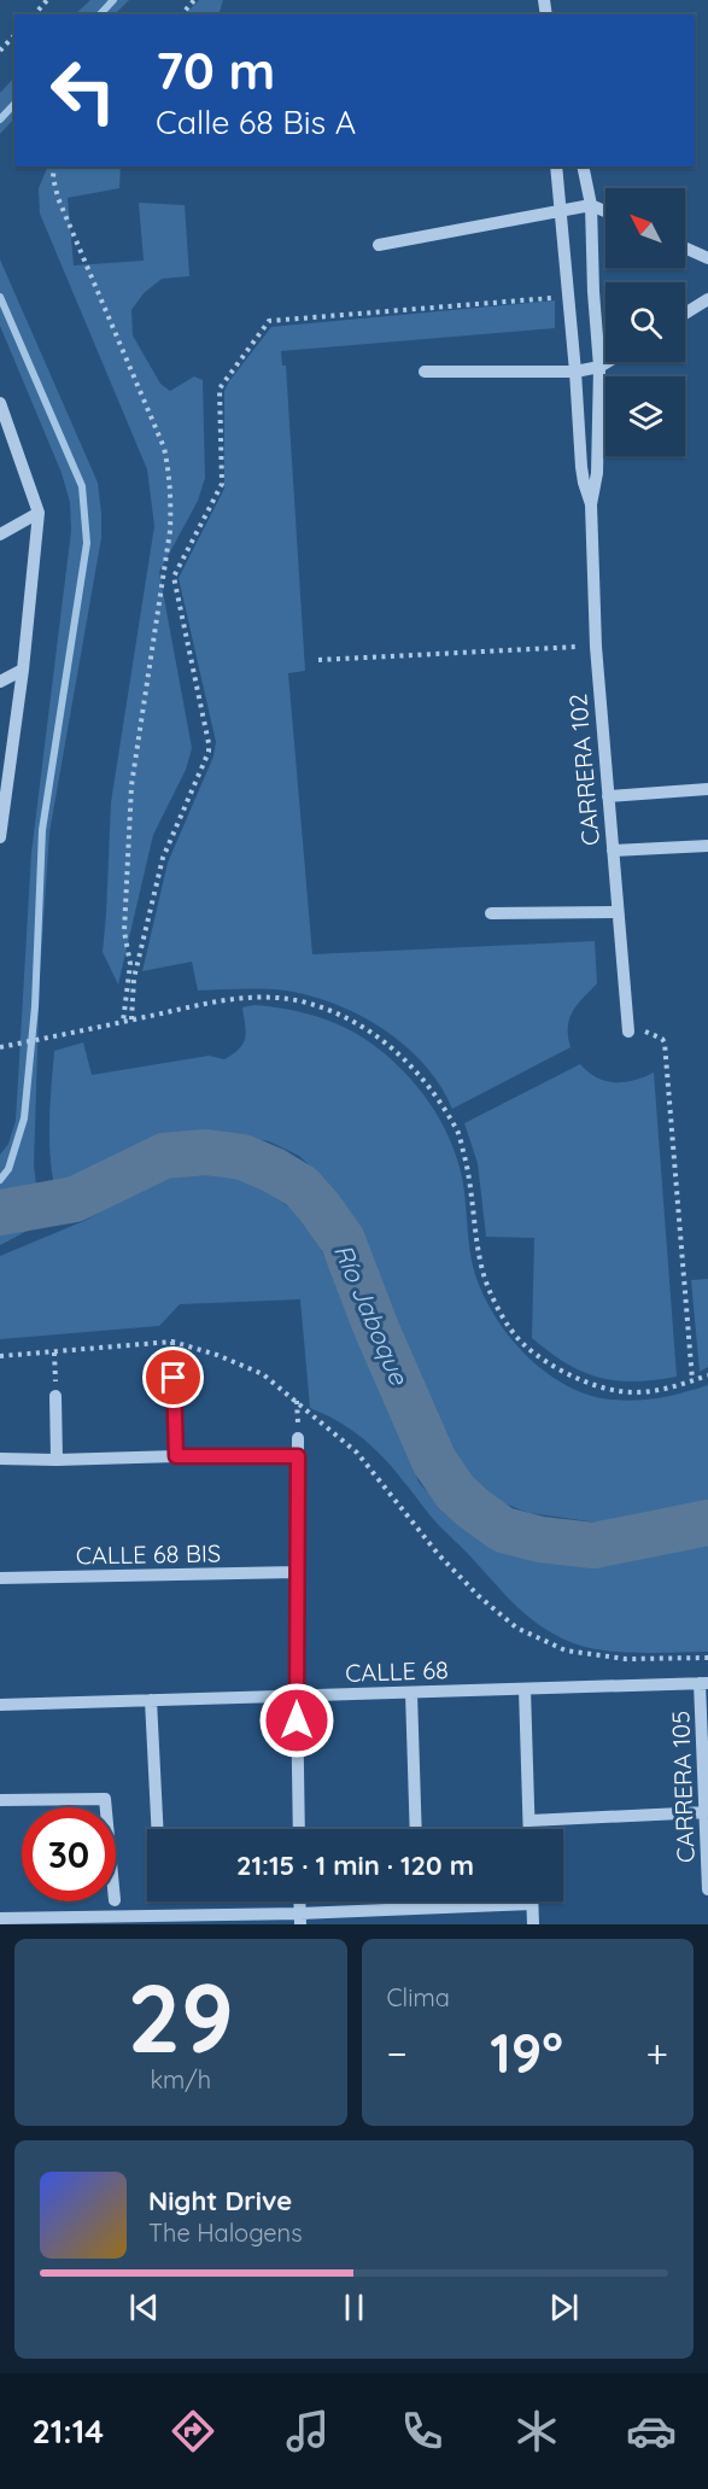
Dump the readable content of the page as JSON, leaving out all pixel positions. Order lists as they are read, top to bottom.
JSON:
{
  "streets": {
    "street": [
      "CARRERA 102",
      "CALLE 68 BIS",
      "CALLE 68",
      "CARRERA 105"
    ]
  },
  "crossings": [
    ["CALLE 68", "CARRERA 105"]
  ],
  "water": ["Río Jaboque"],
  "north": "top left",
  "page": {
    "turn": ["70 m", "Calle 68 Bis A"],
    "limit": "30",
    "trip": "21:15 · 1 min · 120 m",
    "tile": [
      ["29", "km/h"],
      "Clima"
    ],
    "heat": ["−", "19°", "+"],
    "song": ["Night Drive", "The Halogens"],
    "tabs": "21:14"
  }
}
